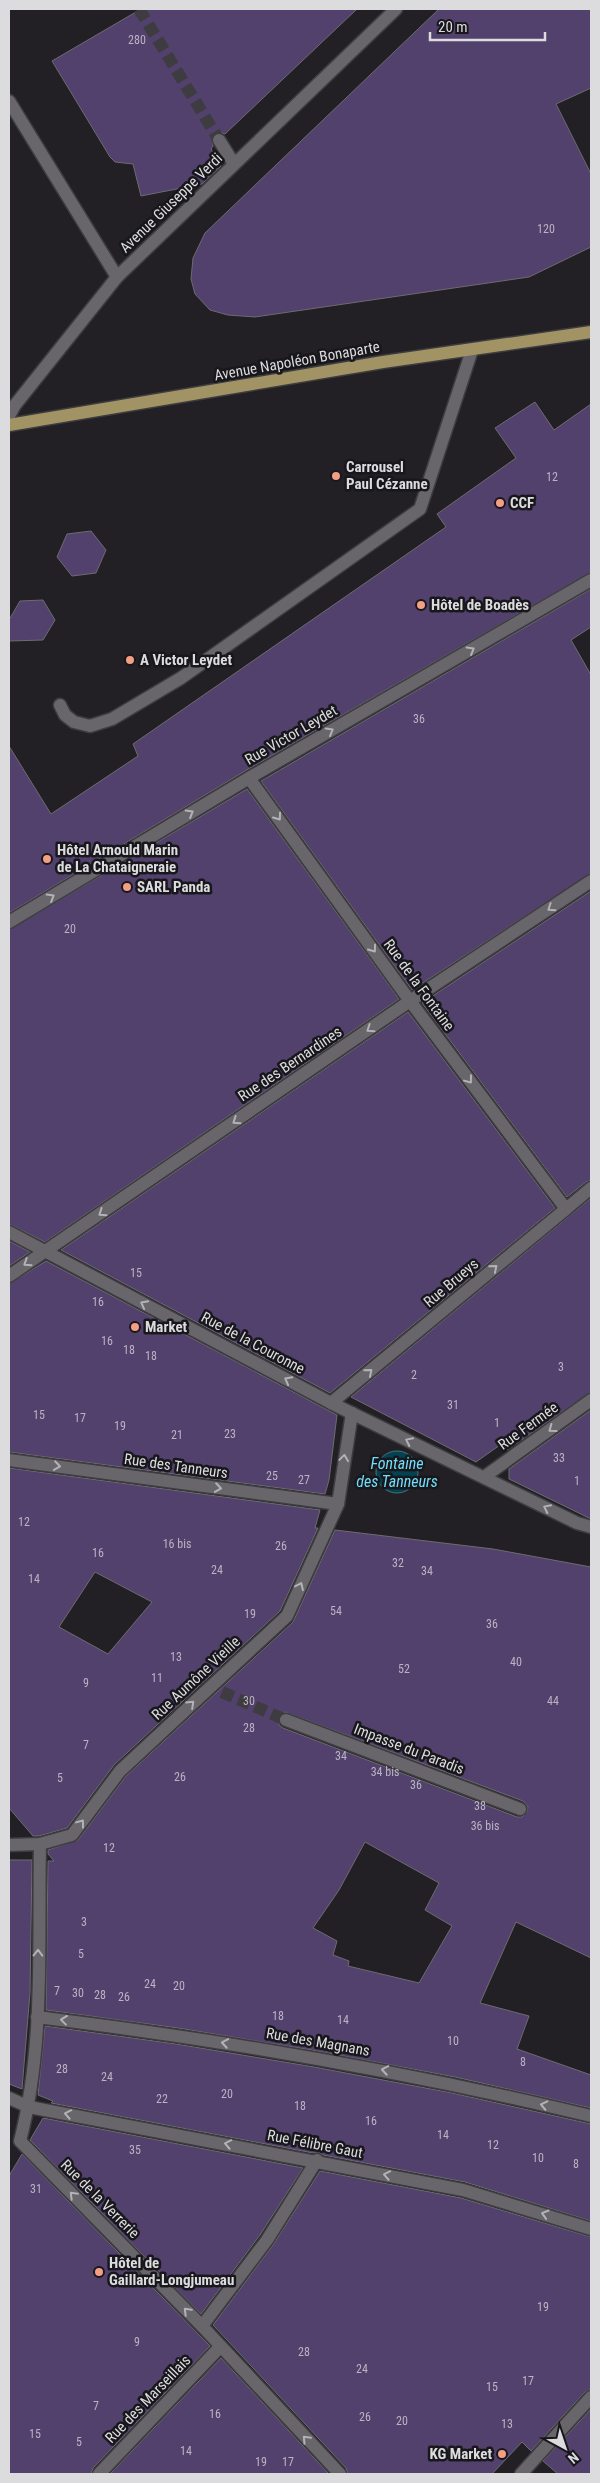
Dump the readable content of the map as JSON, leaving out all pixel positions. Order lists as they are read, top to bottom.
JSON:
{
  "streets": {
    "main road": ["Avenue Napoléon Bonaparte"],
    "street": [
      "Avenue Giuseppe Verdi",
      "Rue Victor Leydet",
      "Rue de la Fontaine",
      "Rue des Bernardines",
      "Rue Brueys",
      "Rue de la Couronne",
      "Rue Fermée",
      "Rue des Tanneurs",
      "Rue Aumône Vieille",
      "Impasse du Paradis",
      "Rue des Magnans",
      "Rue Félibre Gaut",
      "Rue de la Verrerie",
      "Rue des Marseillais"
    ]
  },
  "crossings": [
    ["Rue Victor Leydet", "Rue de la Fontaine"],
    ["Rue de la Fontaine", "Rue des Bernardines"],
    ["Rue de la Fontaine", "Rue Brueys"],
    ["Rue des Bernardines", "Rue de la Couronne"],
    ["Rue Brueys", "Rue de la Couronne"],
    ["Rue de la Couronne", "Rue Fermée"],
    ["Rue de la Couronne", "Rue Aumône Vieille"],
    ["Rue des Tanneurs", "Rue Aumône Vieille"],
    ["Rue Félibre Gaut", "Rue de la Verrerie"],
    ["Rue de la Verrerie", "Rue des Marseillais"]
  ],
  "one_way": [
    "Rue Victor Leydet",
    "Rue de la Fontaine",
    "Rue des Bernardines",
    "Rue Brueys",
    "Rue de la Couronne",
    "Rue Fermée",
    "Rue des Tanneurs",
    "Rue Aumône Vieille",
    "Rue des Magnans",
    "Rue Félibre Gaut",
    "Rue de la Verrerie"
  ],
  "water": ["Fontaine des Tanneurs"],
  "places": [
    "Carrousel Paul Cézanne",
    "CCF",
    "Hôtel de Boadès",
    "A Victor Leydet",
    "Hôtel Arnould Marin de La Chataigneraie",
    "SARL Panda",
    "Market",
    "Hôtel de Gaillard-Longjumeau",
    "KG Market"
  ],
  "house_numbers": [
    "280",
    "120",
    "12",
    "36",
    "20",
    "15",
    "16",
    "16",
    "18",
    "18",
    "3",
    "2",
    "31",
    "15",
    "17",
    "1",
    "19",
    "23",
    "21",
    "33",
    "25",
    "27",
    "1",
    "12",
    "16 bis",
    "26",
    "16",
    "32",
    "24",
    "34",
    "14",
    "54",
    "19",
    "36",
    "13",
    "40",
    "52",
    "11",
    "9",
    "30",
    "44",
    "28",
    "7",
    "34",
    "34 bis",
    "26",
    "5",
    "36",
    "38",
    "36 bis",
    "12",
    "3",
    "5",
    "24",
    "20",
    "7",
    "30",
    "28",
    "26",
    "18",
    "14",
    "10",
    "8",
    "28",
    "24",
    "20",
    "22",
    "18",
    "16",
    "14",
    "12",
    "35",
    "10",
    "8",
    "31",
    "19",
    "9",
    "28",
    "24",
    "17",
    "15",
    "7",
    "16",
    "26",
    "20",
    "13",
    "15",
    "5",
    "14",
    "19",
    "17"
  ],
  "scale_bar": "20 m",
  "north": "bottom right"
}
